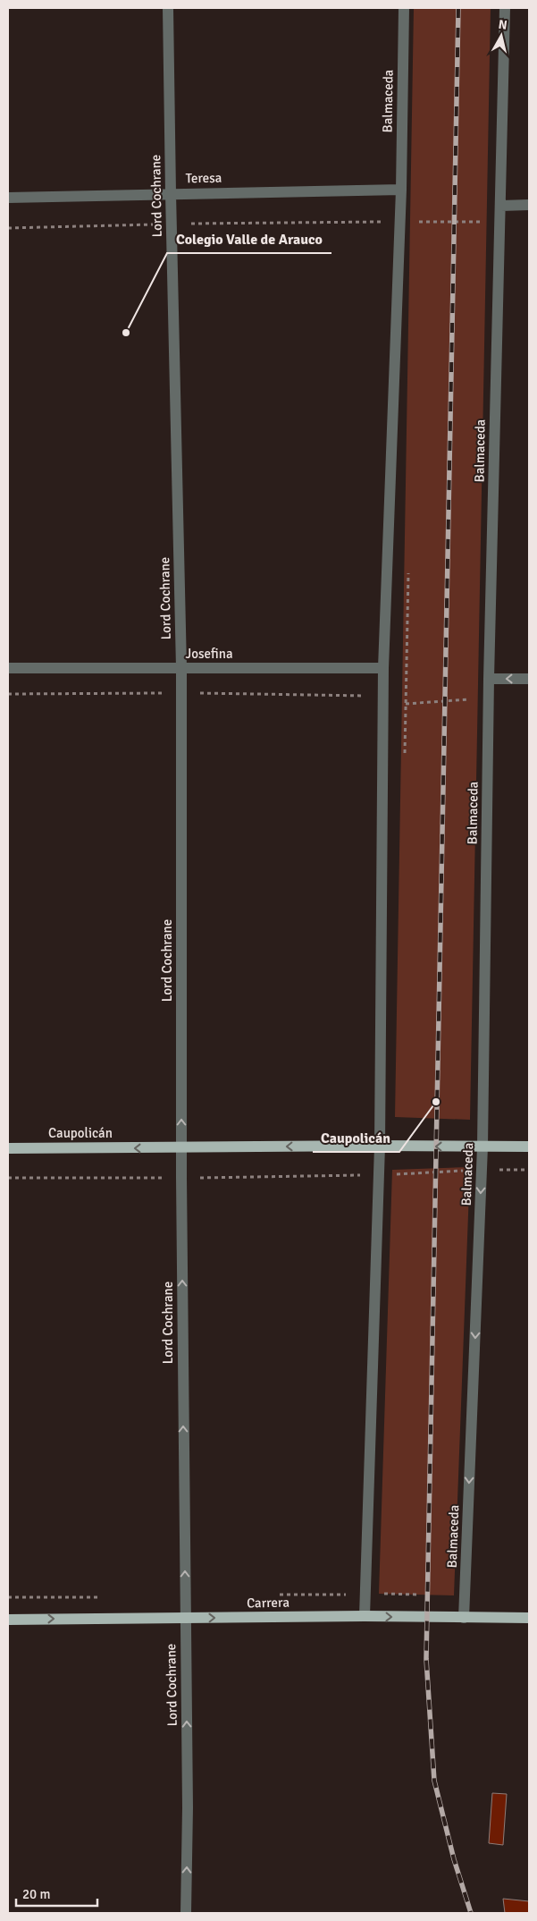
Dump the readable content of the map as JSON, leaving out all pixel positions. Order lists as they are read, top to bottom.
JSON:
{
  "streets": {
    "main road": ["Caupolicán", "Carrera"],
    "street": [
      "Balmaceda",
      "Teresa",
      "Lord Cochrane",
      "Josefina"
    ]
  },
  "crossings": [
    ["Balmaceda", "Teresa"],
    ["Balmaceda", "Josefina"],
    ["Balmaceda", "Caupolicán"],
    ["Balmaceda", "Carrera"],
    ["Teresa", "Lord Cochrane"],
    ["Lord Cochrane", "Josefina"],
    ["Lord Cochrane", "Caupolicán"],
    ["Lord Cochrane", "Carrera"]
  ],
  "one_way": ["Lord Cochrane", "Caupolicán", "Carrera"],
  "places": ["Colegio Valle de Arauco", "Caupolicán"],
  "scale_bar": "20 m",
  "north": "top"
}
